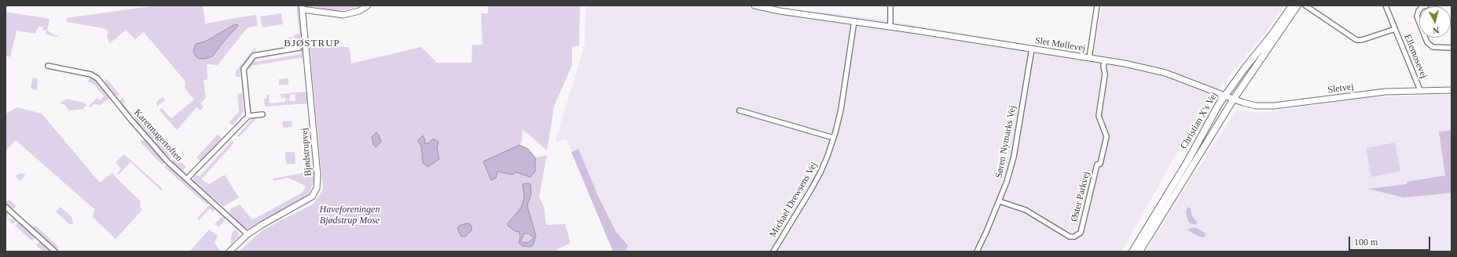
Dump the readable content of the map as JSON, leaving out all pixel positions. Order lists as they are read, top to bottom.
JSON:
{
  "streets": {
    "main road": ["Christian X's Vej"],
    "street": [
      "Slet Møllevej",
      "Ellemosevej",
      "Sletvej",
      "Karetmagertoften",
      "Søren Nymarks Vej",
      "Bjødstrupvej",
      "Øster Parkvej",
      "Michael Drewsens Vej"
    ]
  },
  "crossings": [
    ["Slet Møllevej", "Sletvej"],
    ["Slet Møllevej", "Christian X's Vej"],
    ["Slet Møllevej", "Søren Nymarks Vej"],
    ["Slet Møllevej", "Øster Parkvej"],
    ["Slet Møllevej", "Michael Drewsens Vej"],
    ["Ellemosevej", "Sletvej"],
    ["Sletvej", "Christian X's Vej"],
    ["Karetmagertoften", "Bjødstrupvej"],
    ["Søren Nymarks Vej", "Øster Parkvej"]
  ],
  "districts": ["BJØSTRUP"],
  "parks": ["Haveforeningen Bjødstrup Mose"],
  "scale_bar": "100 m",
  "north": "bottom"
}
